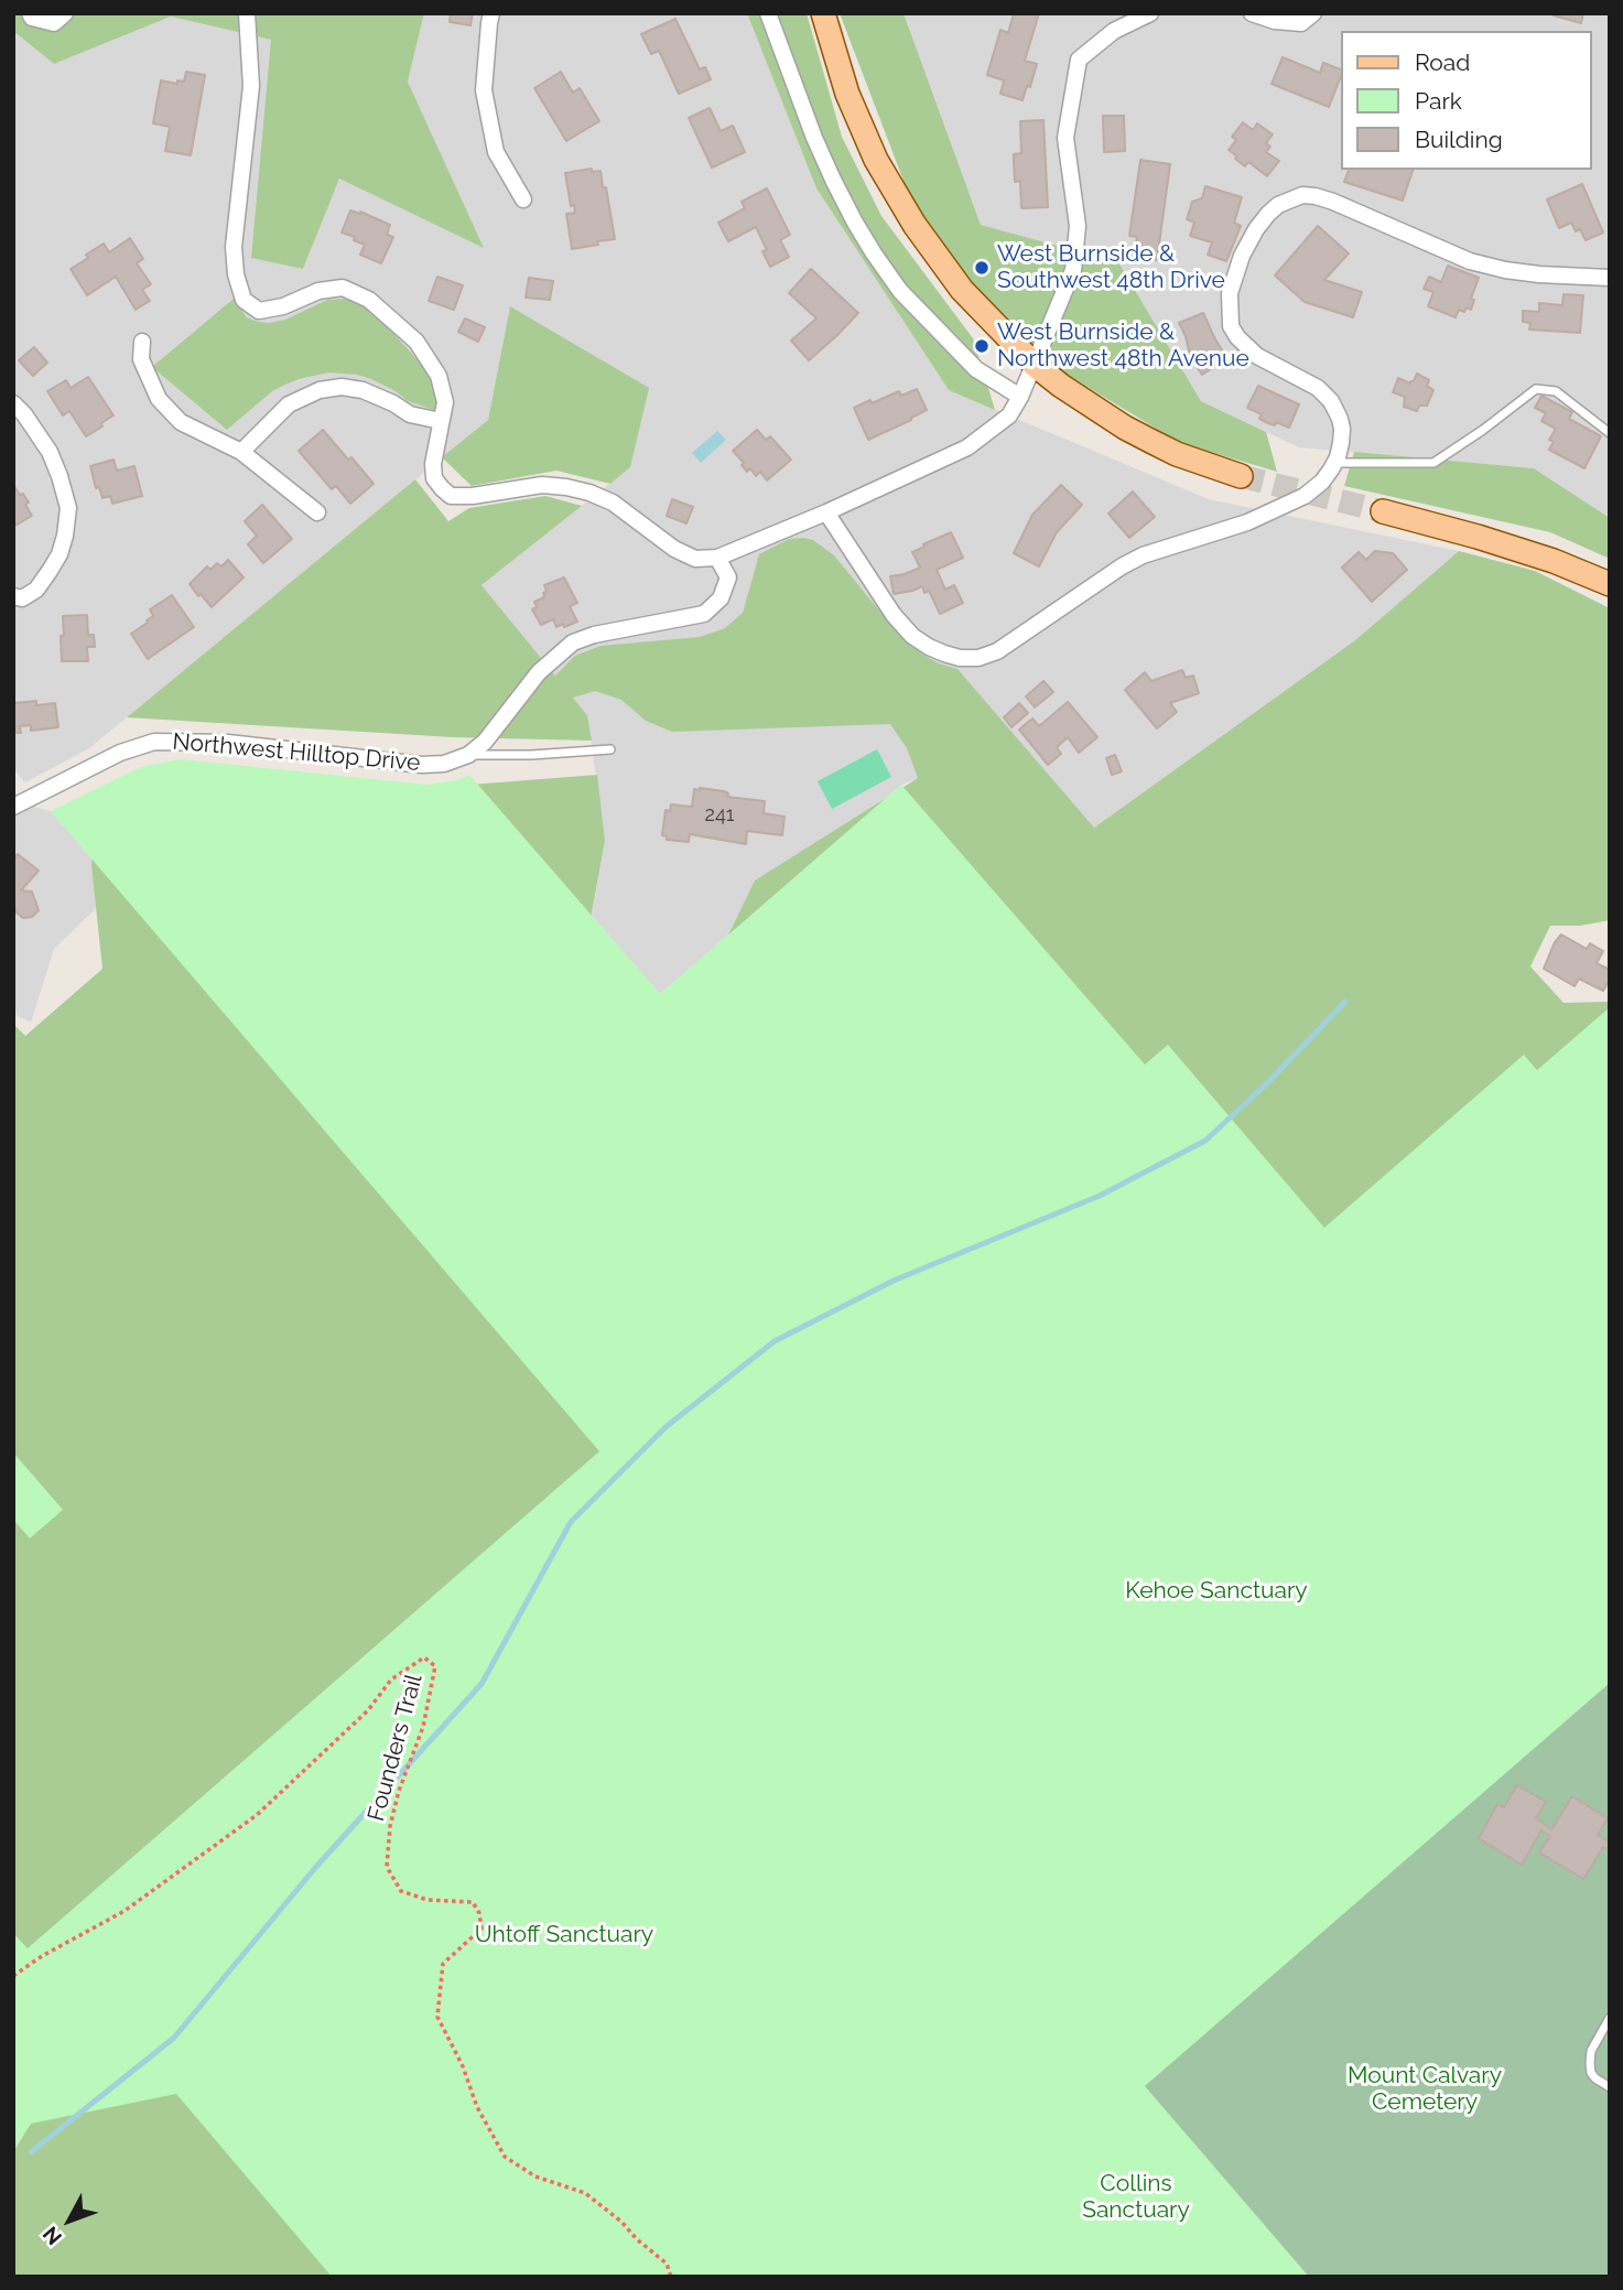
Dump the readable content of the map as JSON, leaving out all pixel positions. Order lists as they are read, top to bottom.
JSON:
{
  "streets": {
    "street": ["Northwest Hilltop Drive"],
    "path": ["Founders Trail"]
  },
  "parks": [
    "Kehoe Sanctuary",
    "Uhtoff Sanctuary",
    "Mount Calvary Cemetery",
    "Collins Sanctuary"
  ],
  "places": ["West Burnside & Southwest 48th Drive", "West Burnside & Northwest 48th Avenue"],
  "house_numbers": ["241"],
  "legend": ["Road", "Park", "Building"],
  "north": "bottom left"
}
